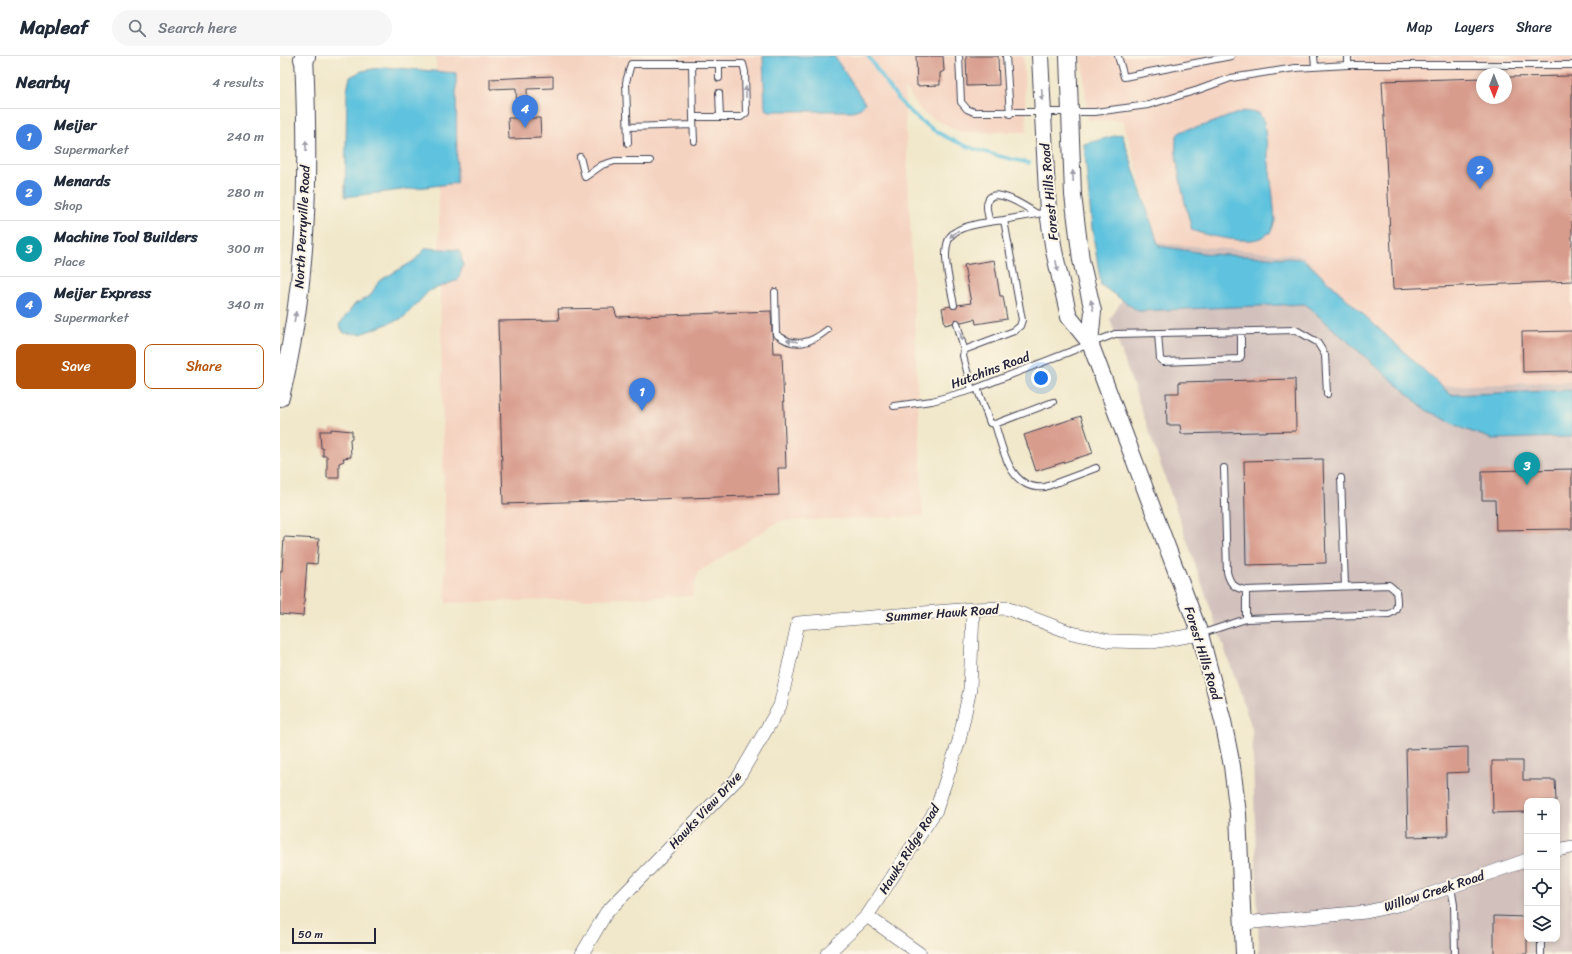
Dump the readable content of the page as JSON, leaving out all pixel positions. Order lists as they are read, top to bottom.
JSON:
{
  "streets": {
    "main road": ["North Perryville Road"],
    "street": [
      "Forest Hills Road",
      "Summer Hawk Road",
      "Hawks View Drive",
      "Hawks Ridge Road",
      "Willow Creek Road"
    ],
    "lane": ["Hutchins Road"]
  },
  "crossings": [
    ["Forest Hills Road", "Hutchins Road"],
    ["Forest Hills Road", "Summer Hawk Road"],
    ["Forest Hills Road", "Willow Creek Road"],
    ["Summer Hawk Road", "Hawks View Drive"],
    ["Summer Hawk Road", "Hawks Ridge Road"]
  ],
  "one_way": ["North Perryville Road"],
  "scale_bar": "50 m",
  "north": "bottom",
  "page": {
    "header": "Mapleaf",
    "search": "Search here",
    "nav": ["Map", "Layers", "Share"],
    "heading": ["Nearby", "4 results"],
    "pins": [
      "4",
      "2",
      "1",
      "3"
    ],
    "list": [
      {
        "mark": "1",
        "name": "Meijer",
        "note": "Supermarket",
        "value": "240 m"
      },
      {
        "mark": "2",
        "name": "Menards",
        "note": "Shop",
        "value": "280 m"
      },
      {
        "mark": "3",
        "name": "Machine Tool Builders",
        "note": "Place",
        "value": "300 m"
      },
      {
        "mark": "4",
        "name": "Meijer Express",
        "note": "Supermarket",
        "value": "340 m"
      }
    ],
    "buttons": ["Save", "Share"],
    "map_buttons": ["+", "−"],
    "scale": "50 m"
  }
}
